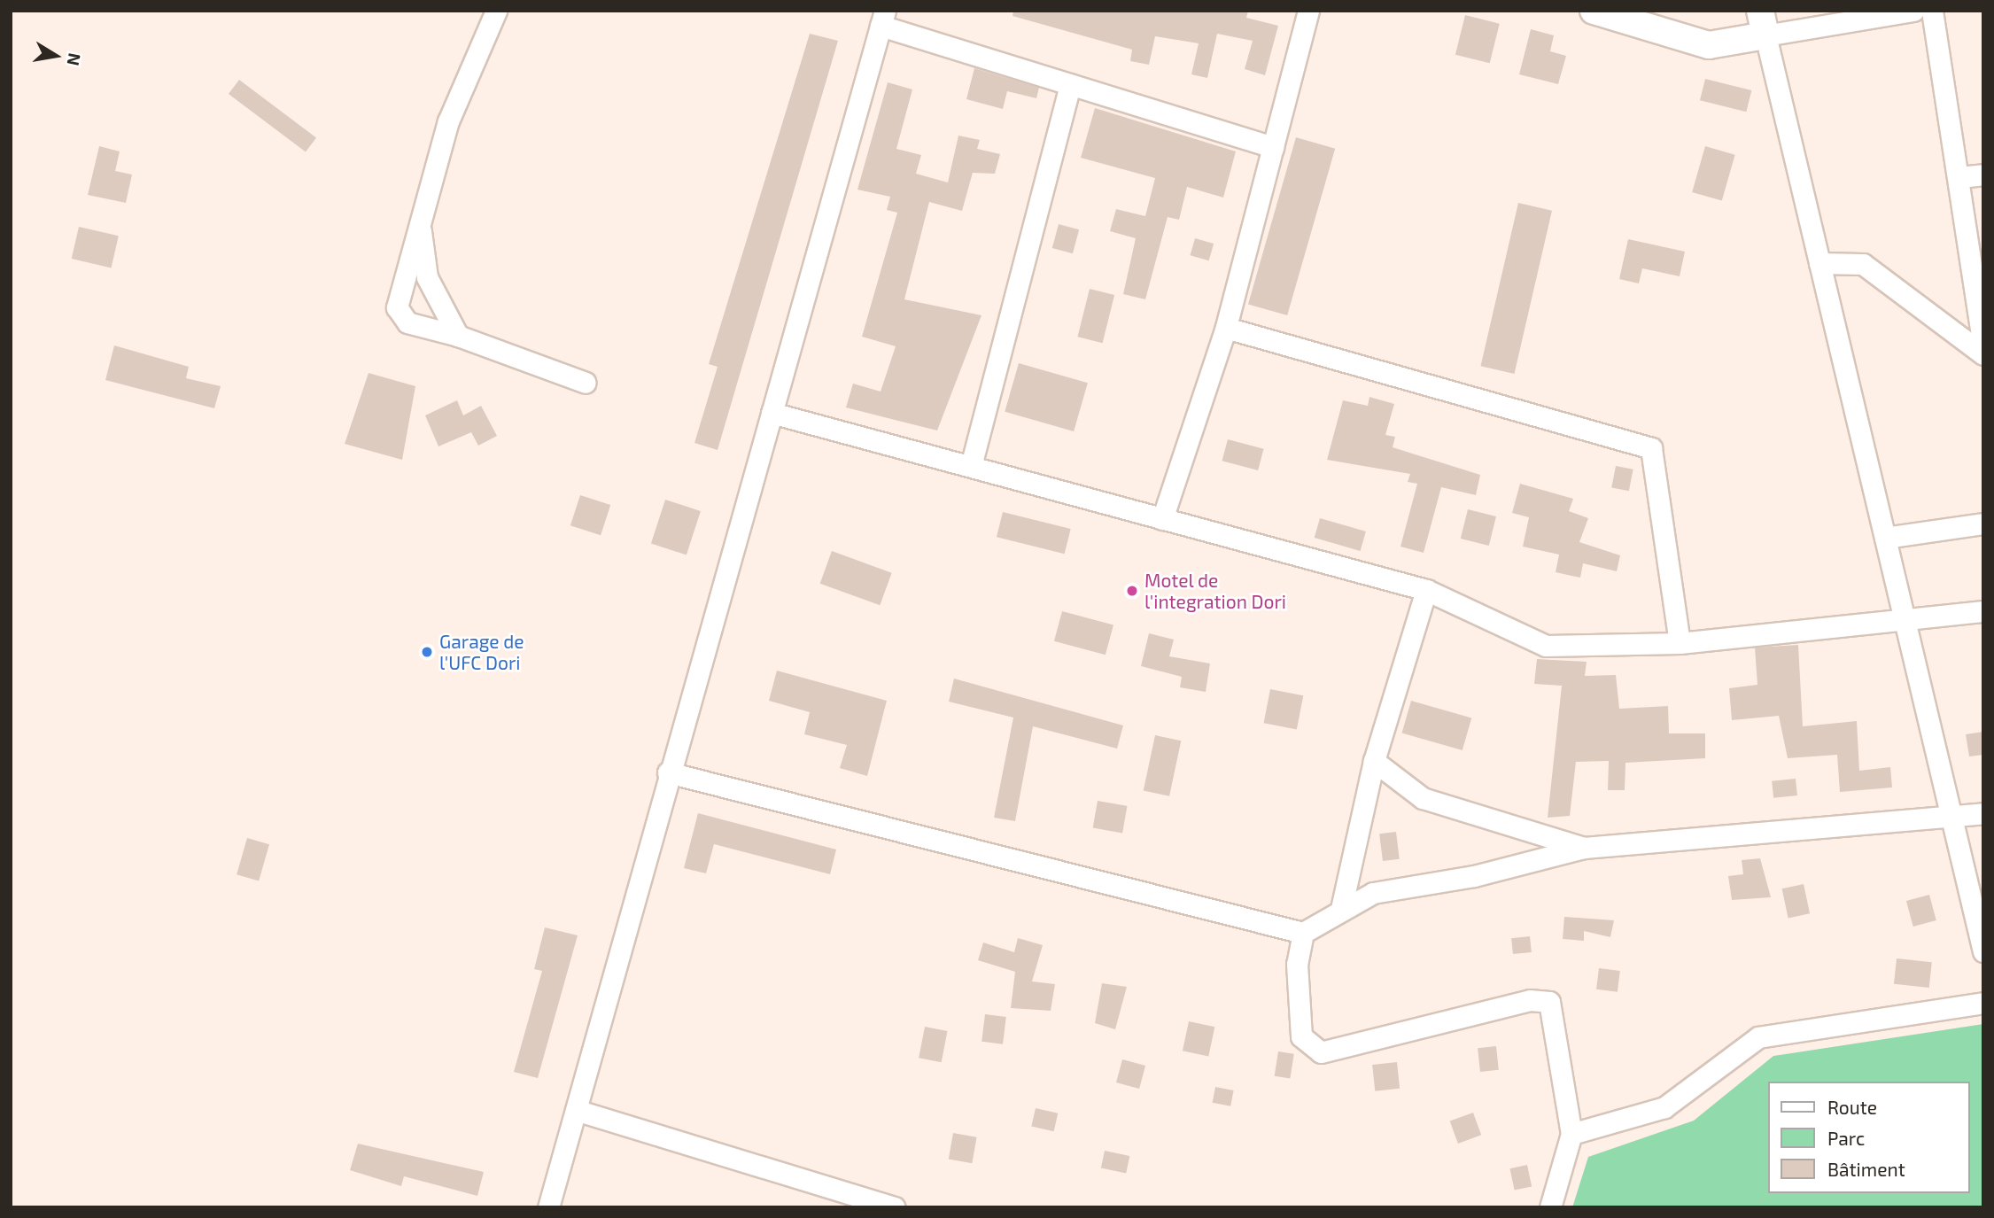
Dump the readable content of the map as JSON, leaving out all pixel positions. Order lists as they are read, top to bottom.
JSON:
{
  "places": ["Motel de l'integration Dori", "Garage de l'UFC Dori"],
  "legend": ["Route", "Parc", "Bâtiment"],
  "north": "right"
}
